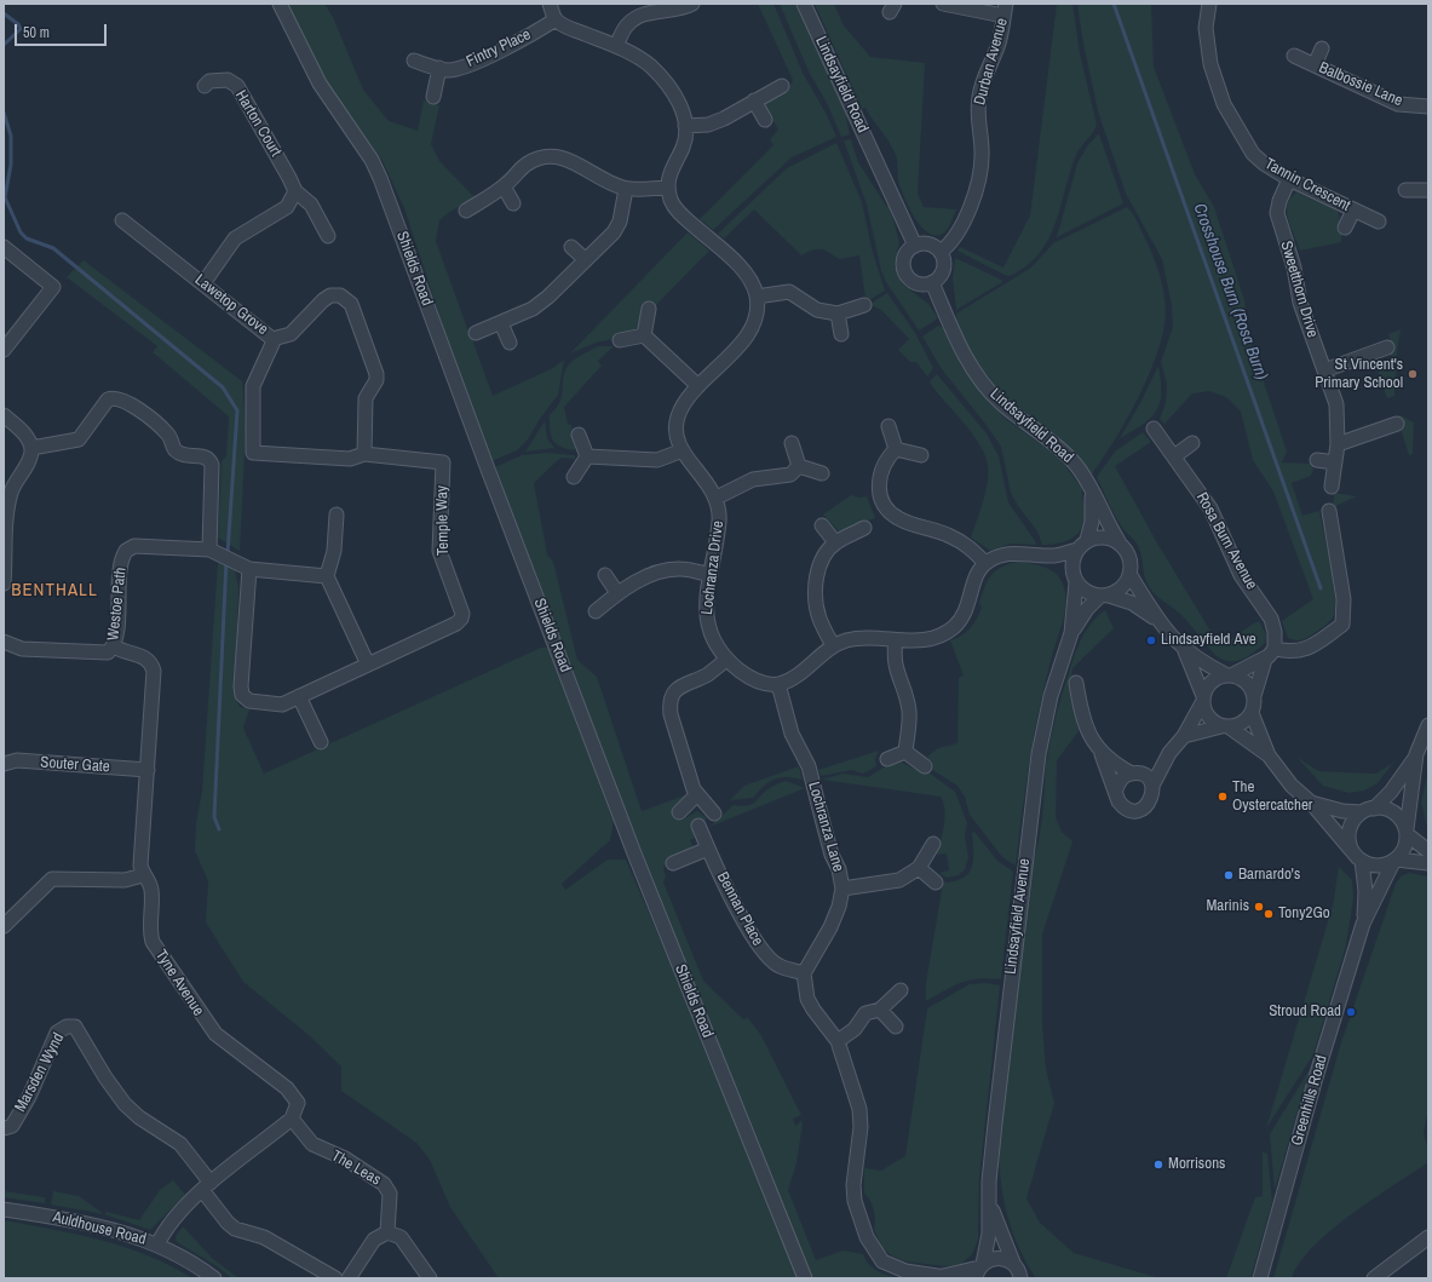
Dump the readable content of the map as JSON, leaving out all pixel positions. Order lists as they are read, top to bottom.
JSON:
{
  "streets": {
    "street": [
      "Fintry Place",
      "Durban Avenue",
      "Lindsayfield Road",
      "Balbossie Lane",
      "Harton Court",
      "Tannin Crescent",
      "Shields Road",
      "Sweetthorn Drive",
      "Lawetop Grove",
      "Temple Way",
      "Rosa Burn Avenue",
      "Lochranza Drive",
      "Westoe Path",
      "Souter Gate",
      "Lochranza Lane",
      "Bennan Place",
      "Lindsayfield Avenue",
      "Tyne Avenue",
      "Marsden Wynd",
      "Greenhills Road",
      "The Leas",
      "Auldhouse Road"
    ]
  },
  "crossings": [
    ["Durban Avenue", "Lindsayfield Road"],
    ["Lindsayfield Road", "Lindsayfield Avenue"],
    ["Tannin Crescent", "Sweetthorn Drive"],
    ["Lawetop Grove", "Temple Way"],
    ["Temple Way", "Westoe Path"],
    ["Lochranza Drive", "Lochranza Lane"],
    ["Westoe Path", "Tyne Avenue"],
    ["Souter Gate", "Tyne Avenue"],
    ["Lochranza Lane", "Bennan Place"],
    ["Tyne Avenue", "The Leas"]
  ],
  "districts": ["BENTHALL"],
  "water": ["Crosshouse Burn (Rosa Burn)"],
  "places": [
    "St Vincent's Primary School",
    "Lindsayfield Ave",
    "The Oystercatcher",
    "Barnardo's",
    "Marinis",
    "Tony2Go",
    "Stroud Road",
    "Morrisons"
  ],
  "scale_bar": "50 m"
}
